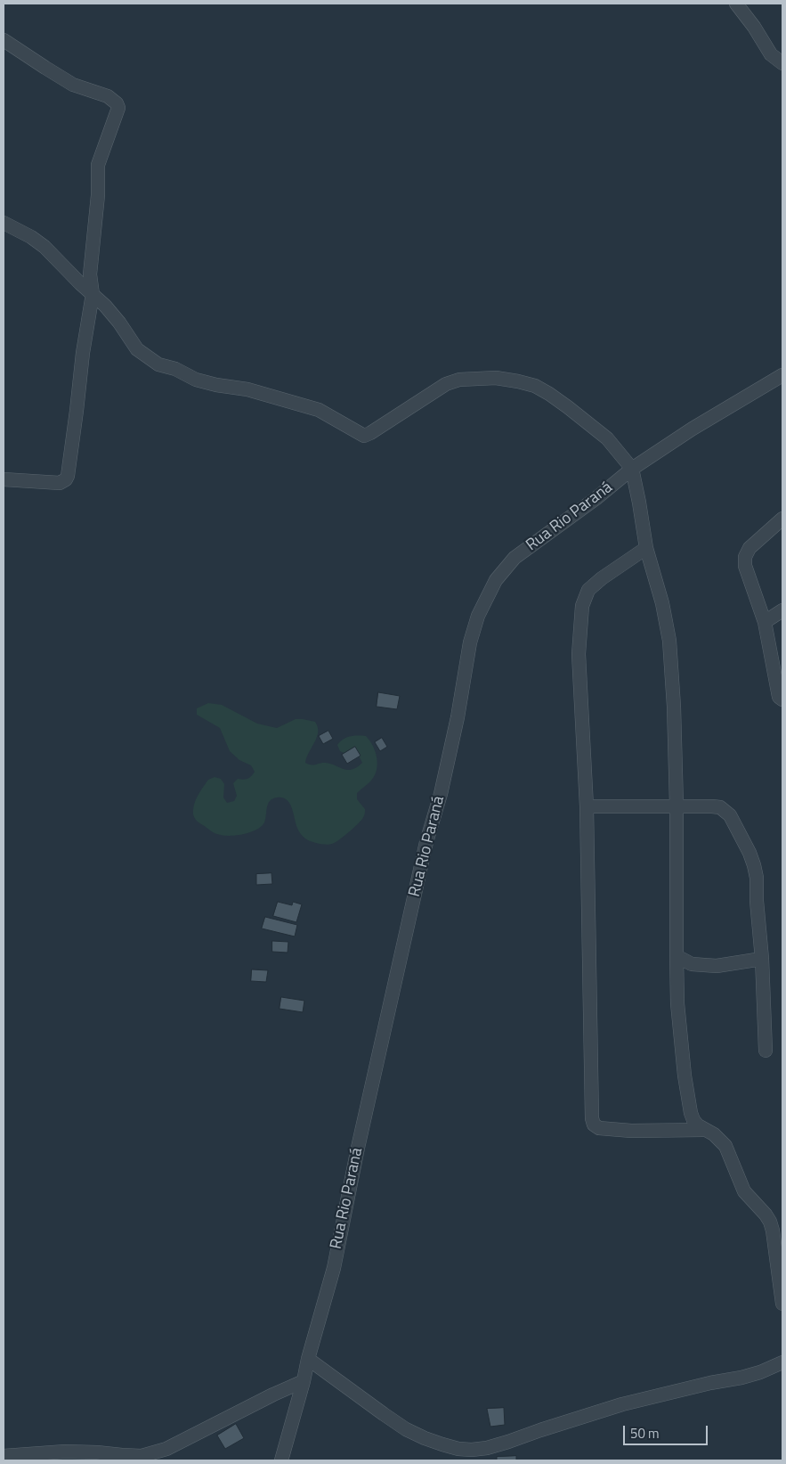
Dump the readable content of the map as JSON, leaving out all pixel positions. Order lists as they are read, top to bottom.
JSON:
{
  "streets": {
    "street": ["Rua Rio Paraná"]
  },
  "scale_bar": "50 m"
}
